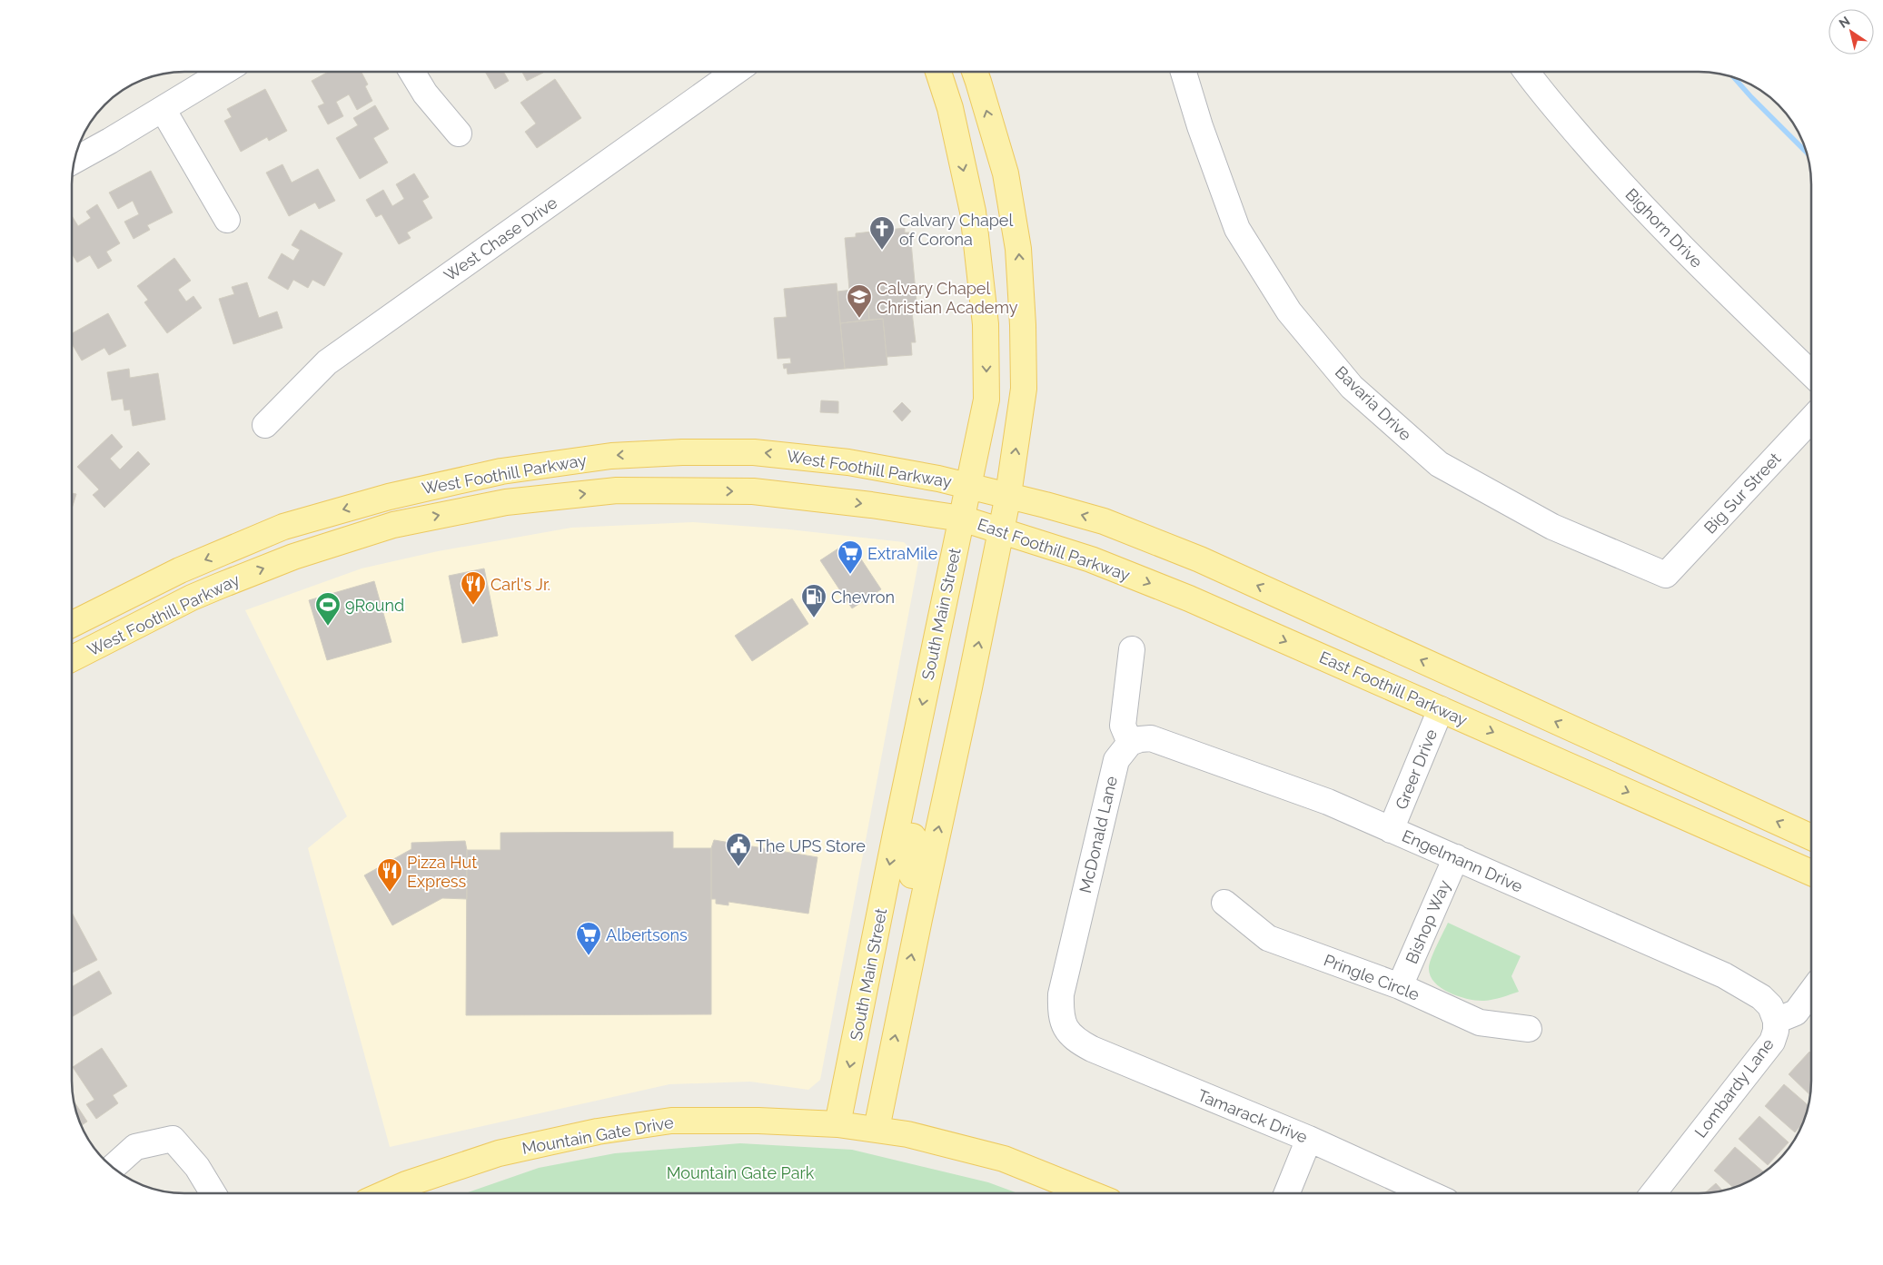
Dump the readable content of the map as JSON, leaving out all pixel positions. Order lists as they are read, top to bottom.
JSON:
{
  "streets": {
    "main road": [
      "West Foothill Parkway",
      "East Foothill Parkway",
      "South Main Street",
      "Mountain Gate Drive"
    ],
    "street": [
      "Bighorn Drive",
      "West Chase Drive",
      "Bavaria Drive",
      "Big Sur Street",
      "Greer Drive",
      "McDonald Lane",
      "Engelmann Drive",
      "Bishop Way",
      "Pringle Circle",
      "Lombardy Lane",
      "Tamarack Drive"
    ]
  },
  "crossings": [
    ["Bavaria Drive", "Big Sur Street"],
    ["West Foothill Parkway", "East Foothill Parkway"],
    ["West Foothill Parkway", "South Main Street"],
    ["East Foothill Parkway", "South Main Street"],
    ["East Foothill Parkway", "Greer Drive"],
    ["South Main Street", "Mountain Gate Drive"],
    ["Greer Drive", "Engelmann Drive"],
    ["McDonald Lane", "Engelmann Drive"],
    ["McDonald Lane", "Tamarack Drive"],
    ["Engelmann Drive", "Bishop Way"],
    ["Engelmann Drive", "Lombardy Lane"],
    ["Bishop Way", "Pringle Circle"]
  ],
  "parks": ["Mountain Gate Park"],
  "places": {
    "church": ["Calvary Chapel of Corona"],
    "school or university": ["Calvary Chapel Christian Academy"],
    "supermarket": ["ExtraMile", "Albertsons"],
    "restaurant": ["Carl's Jr.", "Pizza Hut Express"],
    "fuel station": ["Chevron"],
    "sports": ["9Round"],
    "public building": ["The UPS Store"]
  },
  "north": "top left"
}
